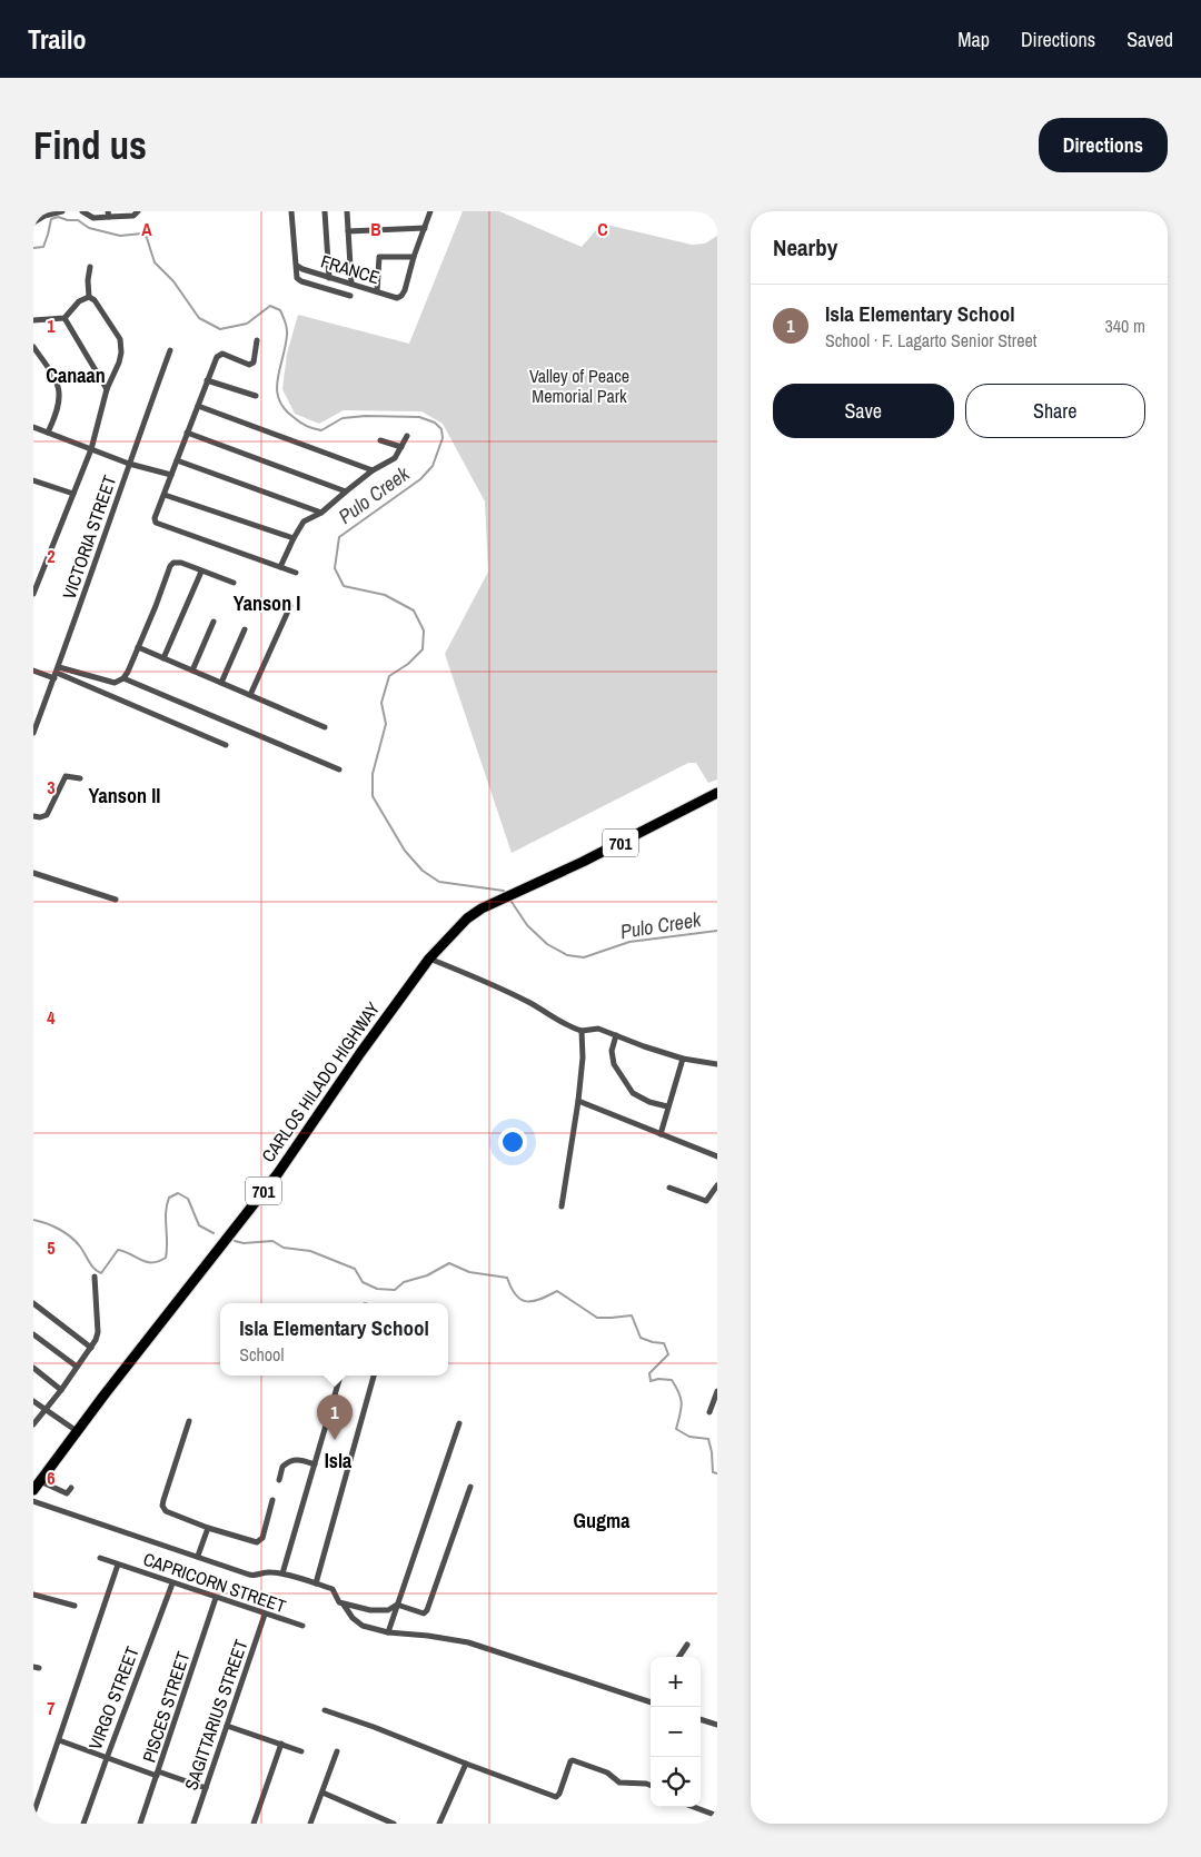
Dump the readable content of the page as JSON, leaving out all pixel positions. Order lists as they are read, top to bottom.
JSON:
{
  "streets": {
    "main road": ["701", "CARLOS HILADO HIGHWAY"],
    "street": [
      "FRANCE",
      "VICTORIA STREET",
      "CAPRICORN STREET",
      "VIRGO STREET",
      "PISCES STREET",
      "SAGITTARIUS STREET"
    ]
  },
  "crossings": [
    ["CAPRICORN STREET", "VIRGO STREET"],
    ["CAPRICORN STREET", "PISCES STREET"],
    ["CAPRICORN STREET", "SAGITTARIUS STREET"]
  ],
  "districts": [
    "Canaan",
    "Yanson I",
    "Yanson II",
    "Isla",
    "Gugma"
  ],
  "water": ["Pulo Creek"],
  "parks": ["Valley of Peace Memorial Park"],
  "page": {
    "header": "Trailo",
    "nav": ["Map", "Directions", "Saved"],
    "buttons": [
      "Directions",
      ["Save", "Share"]
    ],
    "title": "Find us",
    "heading": "Nearby",
    "list": [
      {
        "mark": "1",
        "name": "Isla Elementary School",
        "note": "School · F. Lagarto Senior Street",
        "value": "340 m"
      }
    ],
    "popup": ["Isla Elementary School", "School"],
    "pins": "1",
    "map_buttons": ["+", "−"]
  },
  "grid": {
    "columns": ["A", "B", "C"],
    "rows": [
      "1",
      "2",
      "3",
      "4",
      "5",
      "6",
      "7"
    ]
  }
}
